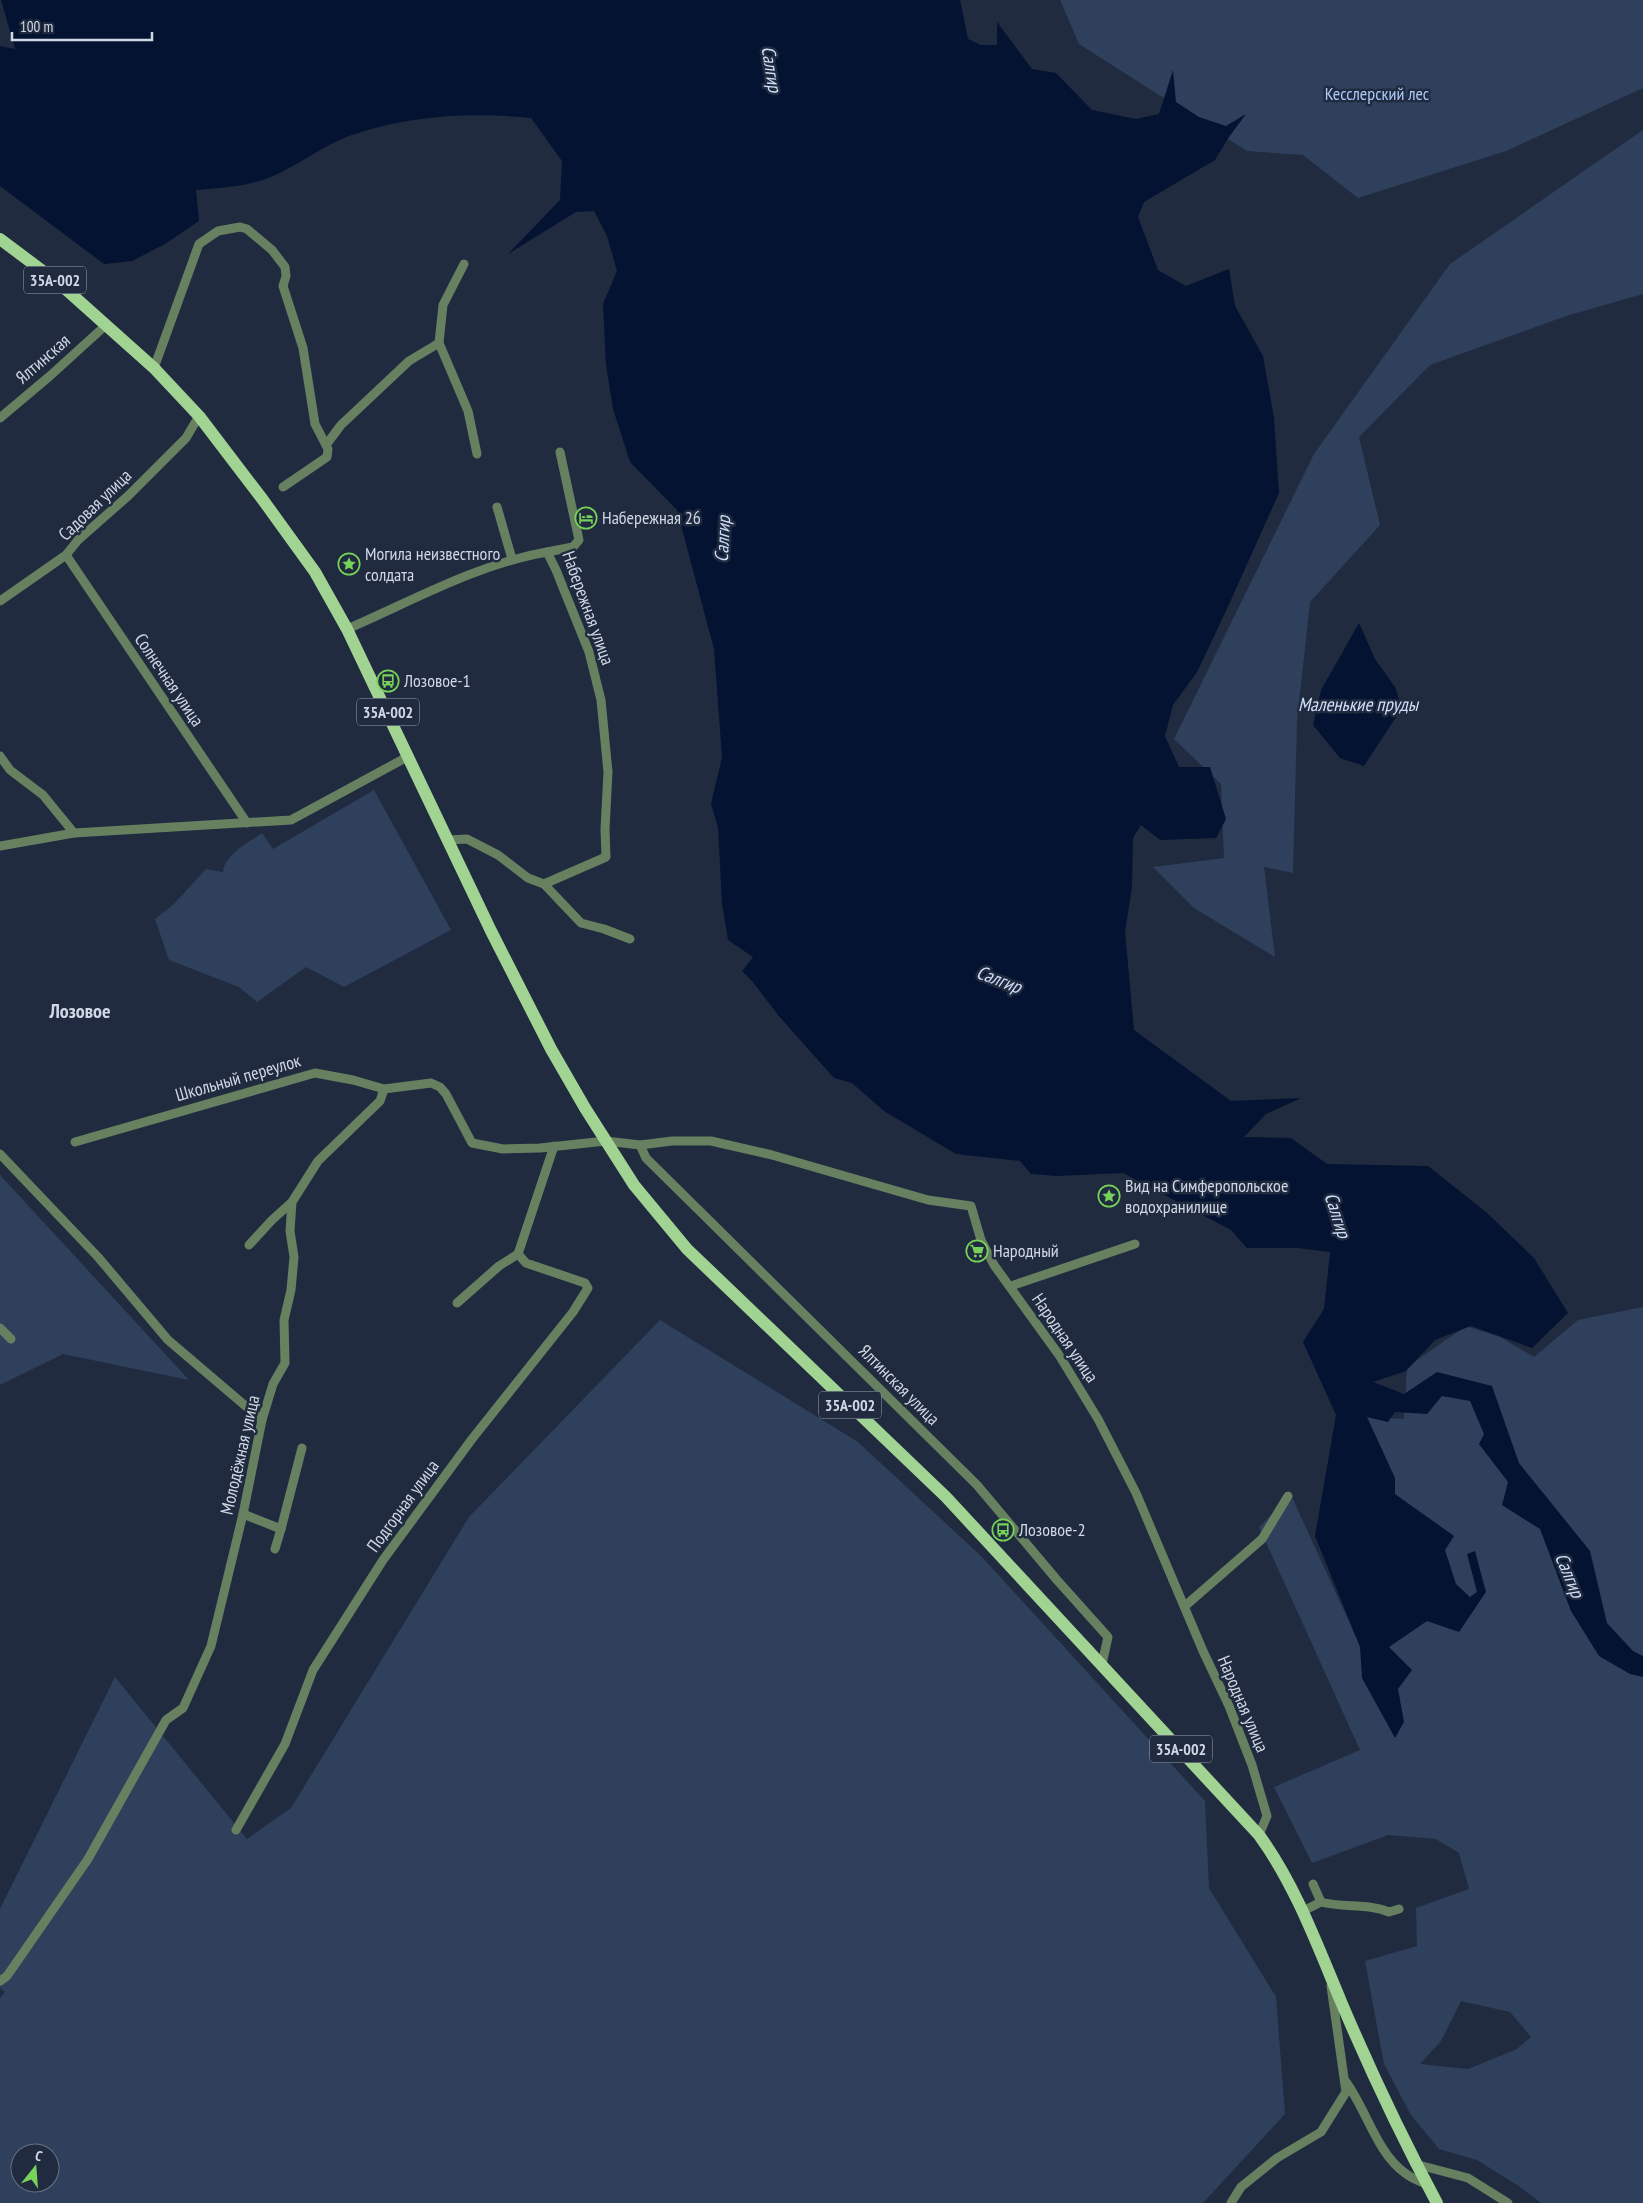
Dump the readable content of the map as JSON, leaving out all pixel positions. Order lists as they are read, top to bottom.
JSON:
{
  "streets": {
    "main road": ["35А-002"],
    "street": [
      "Ялтинская",
      "Садовая улица",
      "Набережная улица",
      "Солнечная улица",
      "Школьный переулок",
      "Народная улица",
      "Ялтинская улица",
      "Молодёжная улица",
      "Подгорная улица"
    ]
  },
  "crossings": [
    ["35А-002", "Ялтинская"],
    ["35А-002", "Садовая улица"],
    ["35А-002", "Народная улица"],
    ["35А-002", "Ялтинская улица"],
    ["Садовая улица", "Солнечная улица"],
    ["Школьный переулок", "Народная улица"],
    ["Школьный переулок", "Молодёжная улица"],
    ["Народная улица", "Ялтинская улица"]
  ],
  "districts": ["Лозовое"],
  "water": ["Салгир", "Маленькие пруды"],
  "parks": ["Кесслерский лес"],
  "places": {
    "hotel": ["Набережная 26"],
    "place": ["Могила неизвестного солдата", "Вид на Симферопольское водохранилище"],
    "bus stop": ["Лозовое-1", "Лозовое-2"],
    "supermarket": ["Народный"]
  },
  "scale_bar": "100 m",
  "north": "top"
}
